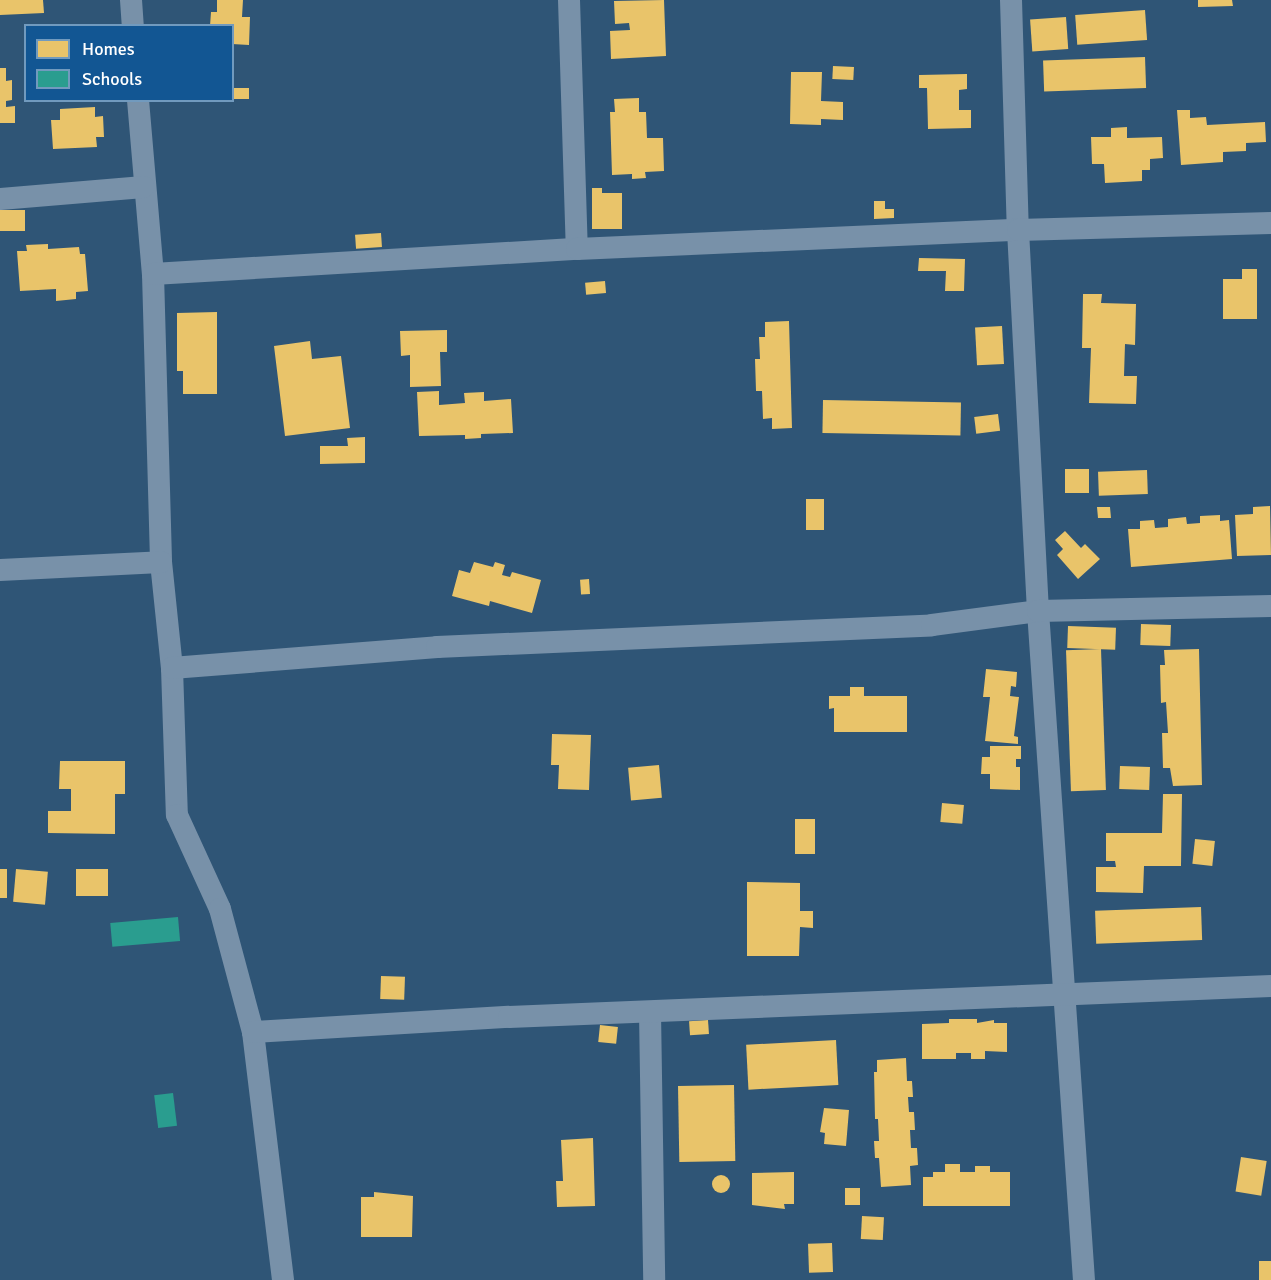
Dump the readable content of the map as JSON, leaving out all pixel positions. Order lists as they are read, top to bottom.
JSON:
{
  "legend": ["Homes", "Schools"]
}
